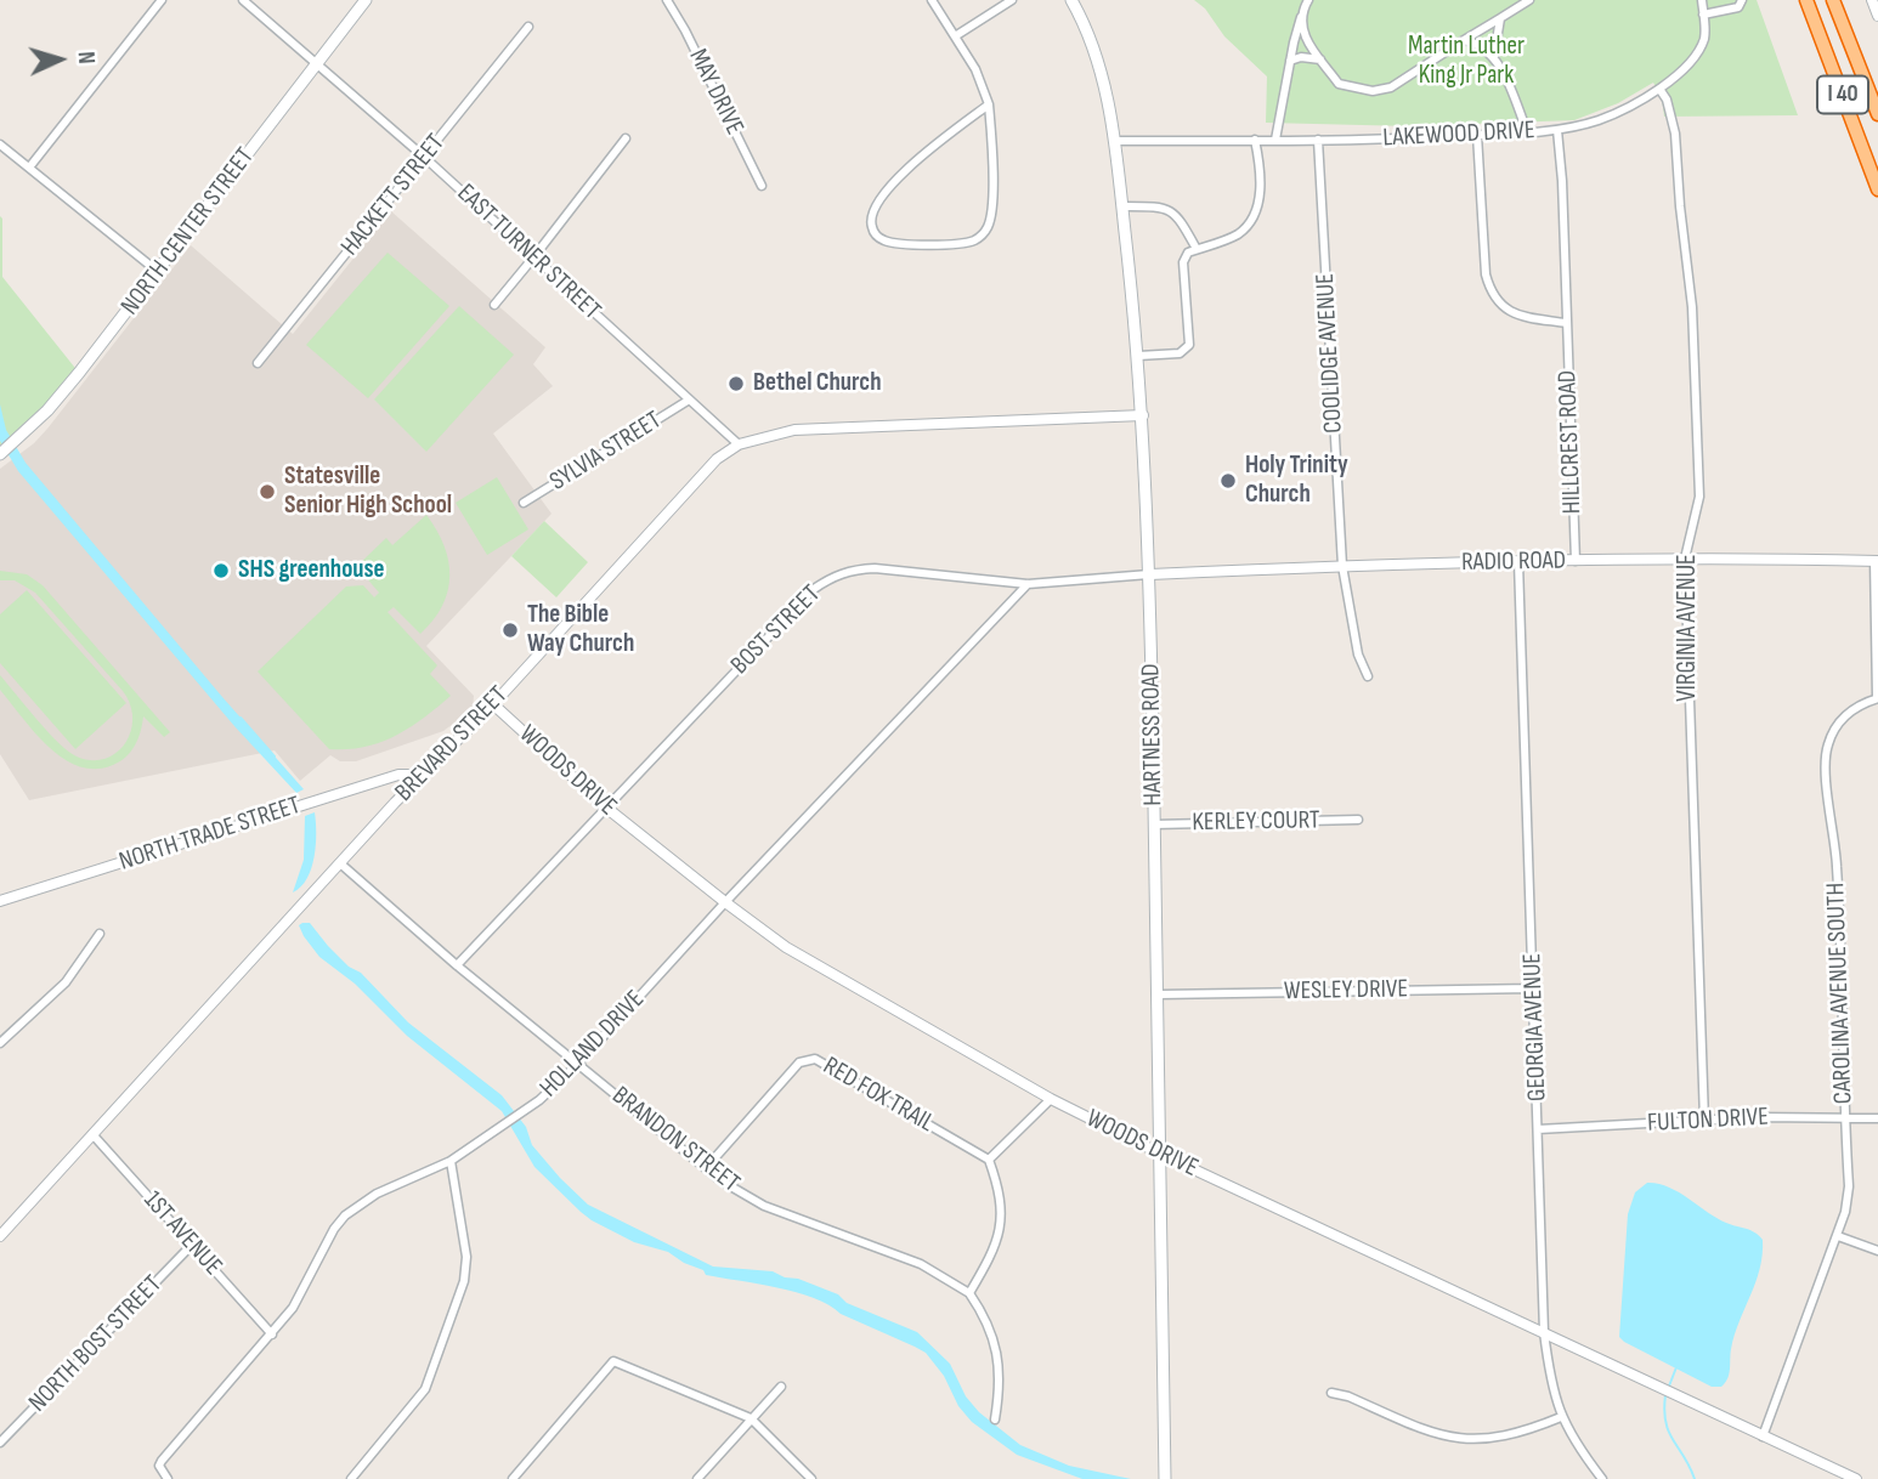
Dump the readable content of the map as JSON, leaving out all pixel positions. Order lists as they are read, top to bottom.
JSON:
{
  "streets": {
    "highway": ["I 40"],
    "main road": ["NORTH CENTER STREET", "HARTNESS ROAD"],
    "street": [
      "MAY DRIVE",
      "LAKEWOOD DRIVE",
      "HACKETT STREET",
      "EAST TURNER STREET",
      "COOLIDGE AVENUE",
      "HILLCREST ROAD",
      "SYLVIA STREET",
      "RADIO ROAD",
      "VIRGINIA AVENUE",
      "BOST STREET",
      "BREVARD STREET",
      "WOODS DRIVE",
      "KERLEY COURT",
      "NORTH TRADE STREET",
      "WESLEY DRIVE",
      "CAROLINA AVENUE SOUTH",
      "GEORGIA AVENUE",
      "HOLLAND DRIVE",
      "RED FOX TRAIL",
      "FULTON DRIVE",
      "BRANDON STREET",
      "1ST AVENUE",
      "NORTH BOST STREET"
    ]
  },
  "crossings": [
    ["LAKEWOOD DRIVE", "COOLIDGE AVENUE"],
    ["LAKEWOOD DRIVE", "HILLCREST ROAD"],
    ["LAKEWOOD DRIVE", "VIRGINIA AVENUE"],
    ["LAKEWOOD DRIVE", "HARTNESS ROAD"],
    ["HACKETT STREET", "EAST TURNER STREET"],
    ["NORTH CENTER STREET", "EAST TURNER STREET"],
    ["EAST TURNER STREET", "SYLVIA STREET"],
    ["EAST TURNER STREET", "BREVARD STREET"],
    ["COOLIDGE AVENUE", "RADIO ROAD"],
    ["HILLCREST ROAD", "RADIO ROAD"],
    ["RADIO ROAD", "VIRGINIA AVENUE"],
    ["RADIO ROAD", "BOST STREET"],
    ["RADIO ROAD", "HARTNESS ROAD"],
    ["RADIO ROAD", "CAROLINA AVENUE SOUTH"],
    ["RADIO ROAD", "GEORGIA AVENUE"],
    ["VIRGINIA AVENUE", "FULTON DRIVE"],
    ["BOST STREET", "HARTNESS ROAD"],
    ["BOST STREET", "WOODS DRIVE"],
    ["BOST STREET", "HOLLAND DRIVE"],
    ["HARTNESS ROAD", "BREVARD STREET"],
    ["HARTNESS ROAD", "WOODS DRIVE"],
    ["HARTNESS ROAD", "KERLEY COURT"],
    ["HARTNESS ROAD", "WESLEY DRIVE"],
    ["BREVARD STREET", "WOODS DRIVE"],
    ["BREVARD STREET", "NORTH TRADE STREET"],
    ["BREVARD STREET", "BRANDON STREET"],
    ["BREVARD STREET", "1ST AVENUE"],
    ["WOODS DRIVE", "CAROLINA AVENUE SOUTH"],
    ["WOODS DRIVE", "GEORGIA AVENUE"],
    ["WOODS DRIVE", "HOLLAND DRIVE"],
    ["WESLEY DRIVE", "GEORGIA AVENUE"],
    ["CAROLINA AVENUE SOUTH", "FULTON DRIVE"],
    ["GEORGIA AVENUE", "FULTON DRIVE"],
    ["HOLLAND DRIVE", "BRANDON STREET"],
    ["HOLLAND DRIVE", "1ST AVENUE"],
    ["RED FOX TRAIL", "BRANDON STREET"],
    ["1ST AVENUE", "NORTH BOST STREET"]
  ],
  "parks": ["Martin Luther King Jr Park"],
  "places": [
    "Bethel Church",
    "Holy Trinity Church",
    "Statesville Senior High School",
    "SHS greenhouse",
    "The Bible Way Church"
  ],
  "north": "right"
}
